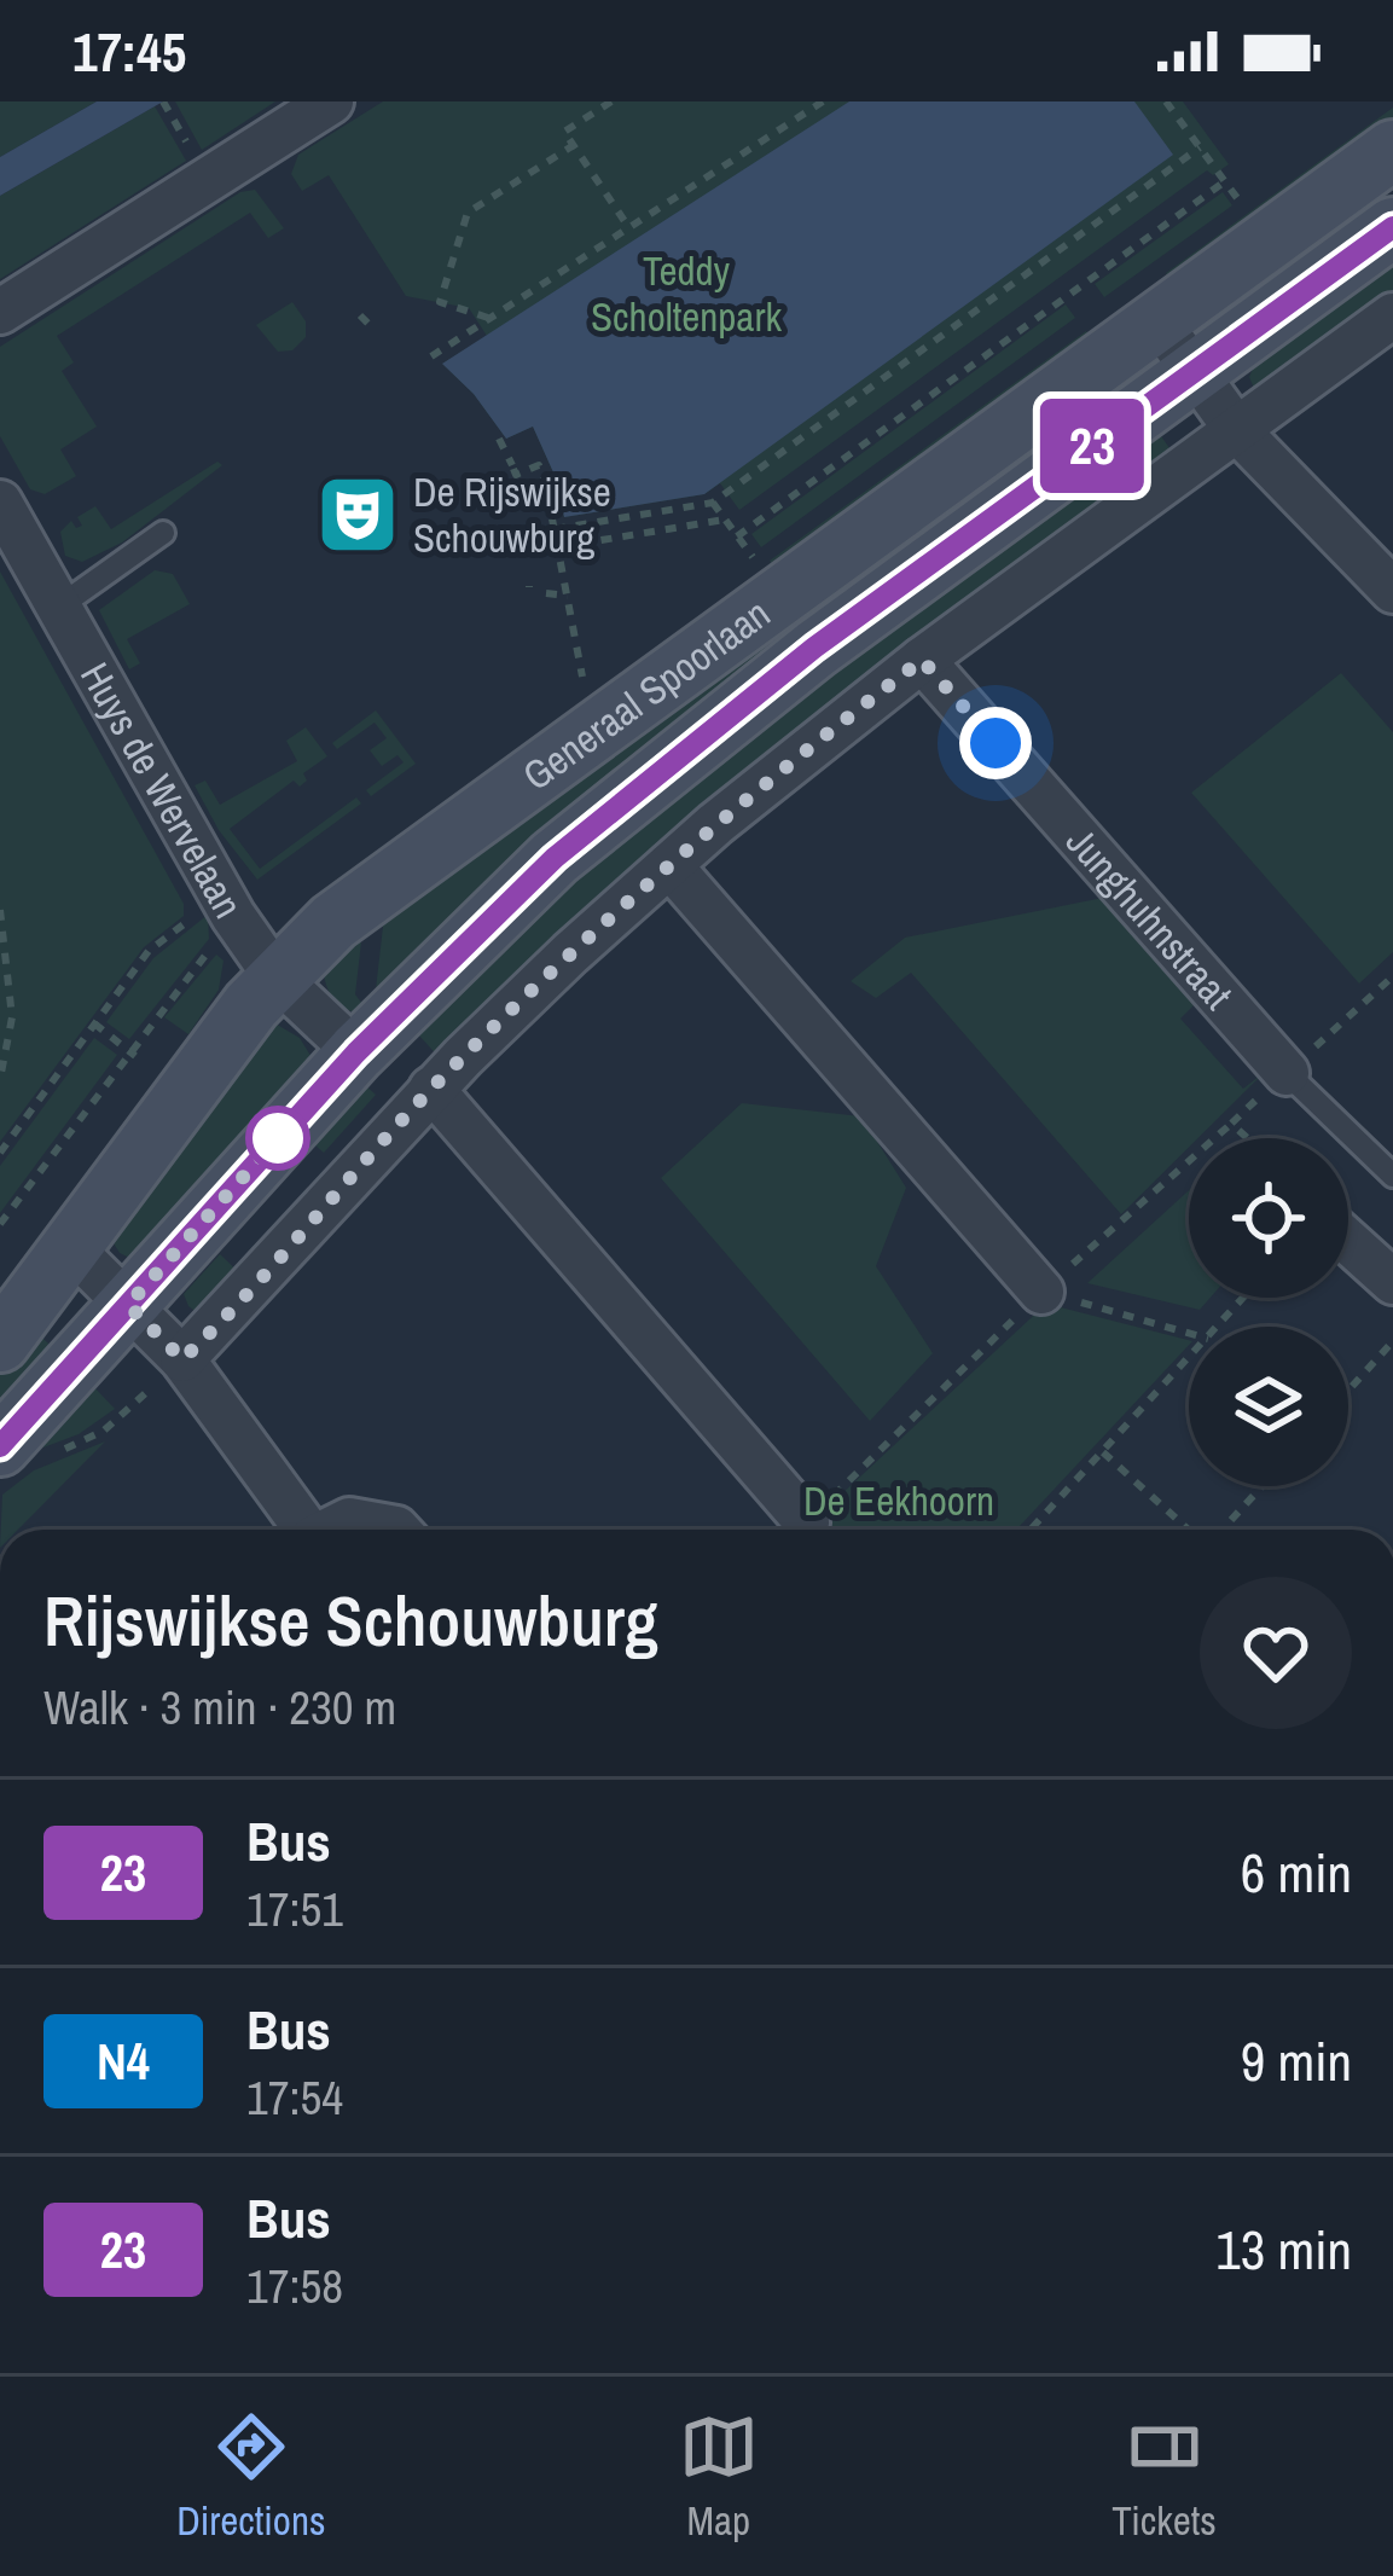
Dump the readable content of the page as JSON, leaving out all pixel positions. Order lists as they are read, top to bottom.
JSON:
{
  "streets": {
    "main road": ["Generaal Spoorlaan"],
    "street": ["Huys de Wervelaan", "Junghuhnstraat"]
  },
  "crossings": [
    ["Generaal Spoorlaan", "Huys de Wervelaan"]
  ],
  "parks": ["Teddy Scholtenpark", "De Eekhoorn"],
  "places": {
    "theatre": ["De Rijswijkse Schouwburg"]
  },
  "lines": ["bus line 23"],
  "page": {
    "status": "17:45",
    "on_map": "23",
    "heading": ["Rijswijkse Schouwburg", "Walk · 3 min · 230 m"],
    "list": [
      {
        "mark": "23",
        "name": "Bus",
        "note": "17:51",
        "value": "6 min"
      },
      {
        "mark": "N4",
        "name": "Bus",
        "note": "17:54",
        "value": "9 min"
      },
      {
        "mark": "23",
        "name": "Bus",
        "note": "17:58",
        "value": "13 min"
      }
    ],
    "tabs": ["Directions", "Map", "Tickets"]
  }
}
